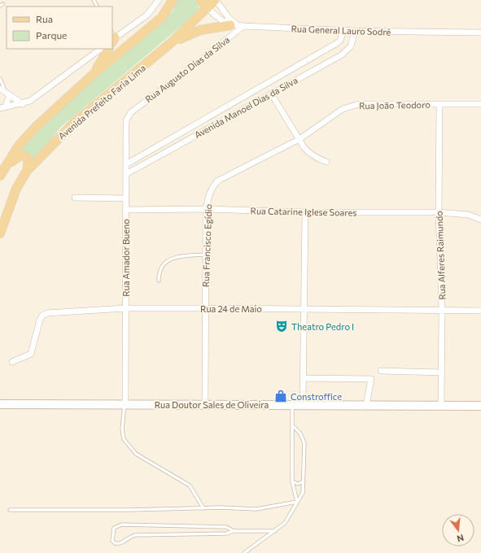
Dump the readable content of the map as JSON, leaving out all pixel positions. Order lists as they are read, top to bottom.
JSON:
{
  "streets": {
    "main road": ["Avenida Prefeito Faria Lima", "Rua Doutor Sales de Oliveira"],
    "street": [
      "Rua General Lauro Sodré",
      "Rua Augusto Dias da Silva",
      "Rua João Teodoro",
      "Avenida Manoel Dias da Silva",
      "Rua Catarine Iglese Soares",
      "Rua Francisco Egídio",
      "Rua Alferes Raimundo",
      "Rua Amador Bueno",
      "Rua 24 de Maio"
    ]
  },
  "crossings": [
    ["Rua General Lauro Sodré", "Rua Augusto Dias da Silva"],
    ["Rua General Lauro Sodré", "Avenida Manoel Dias da Silva"],
    ["Rua Augusto Dias da Silva", "Rua Amador Bueno"],
    ["Rua João Teodoro", "Rua Francisco Egídio"],
    ["Rua João Teodoro", "Rua Alferes Raimundo"],
    ["Avenida Manoel Dias da Silva", "Rua Amador Bueno"],
    ["Rua Catarine Iglese Soares", "Rua Francisco Egídio"],
    ["Rua Catarine Iglese Soares", "Rua Alferes Raimundo"],
    ["Rua Catarine Iglese Soares", "Rua Amador Bueno"],
    ["Rua Francisco Egídio", "Rua 24 de Maio"],
    ["Rua Francisco Egídio", "Rua Doutor Sales de Oliveira"],
    ["Rua Alferes Raimundo", "Rua 24 de Maio"],
    ["Rua Alferes Raimundo", "Rua Doutor Sales de Oliveira"],
    ["Rua Amador Bueno", "Rua 24 de Maio"],
    ["Rua Amador Bueno", "Rua Doutor Sales de Oliveira"]
  ],
  "places": {
    "theatre": ["Theatro Pedro I"],
    "shop": ["Constroffice"]
  },
  "legend": ["Rua", "Parque"],
  "north": "bottom"
}
